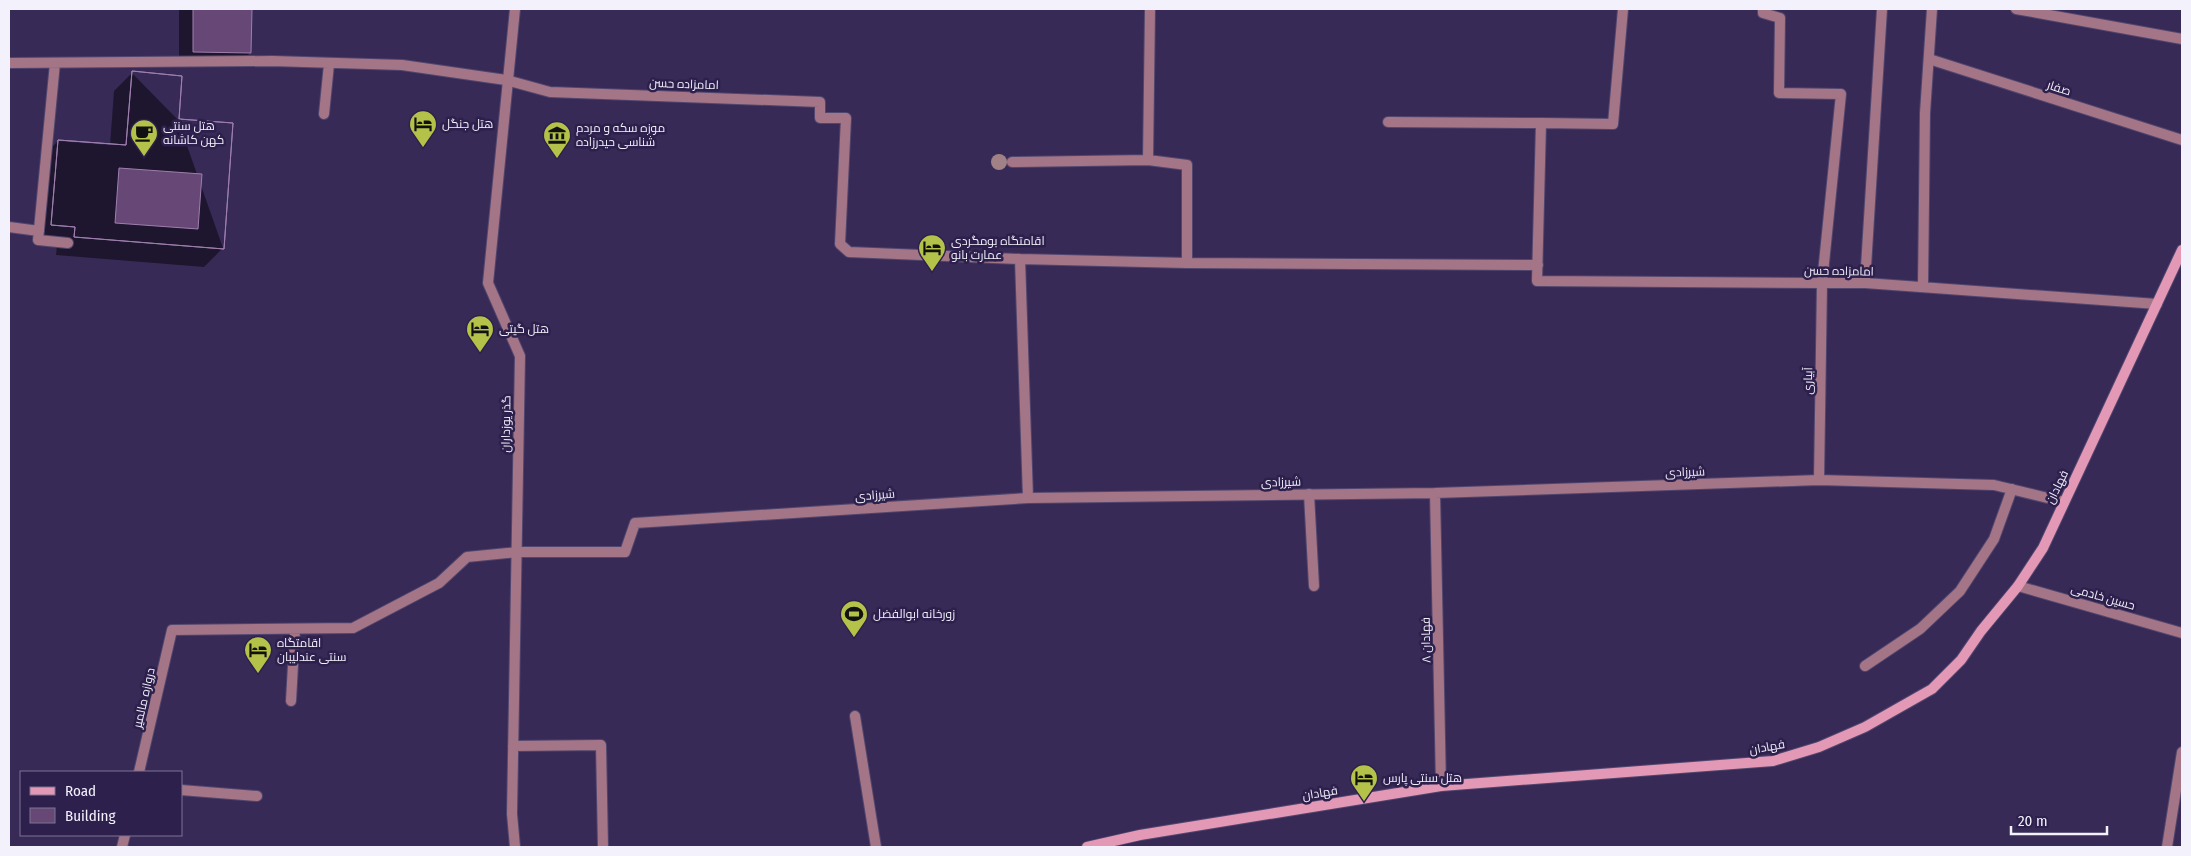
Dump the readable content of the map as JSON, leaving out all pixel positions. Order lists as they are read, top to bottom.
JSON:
{
  "streets": {
    "street": [
      "امامزاده حسن",
      "صفار",
      "آبیاری",
      "گذر يوزداران",
      "شیرزادی",
      "فهادان",
      "حسین خادمی",
      "فهادان ۸",
      "دروازه مالمیر"
    ]
  },
  "crossings": [
    ["امامزاده حسن", "آبیاری"],
    ["امامزاده حسن", "گذر يوزداران"],
    ["امامزاده حسن", "فهادان"],
    ["آبیاری", "شیرزادی"],
    ["گذر يوزداران", "شیرزادی"],
    ["شیرزادی", "فهادان"],
    ["شیرزادی", "فهادان ۸"],
    ["فهادان", "حسین خادمی"],
    ["فهادان", "فهادان ۸"]
  ],
  "places": {
    "hotel": [
      "هتل جنگل",
      "اقامتگاه بومگردی عمارت بانو",
      "هتل گیتی",
      "اقامتگاه سنتی عندلیبان",
      "هتل سنتی پارس"
    ],
    "cafe": ["هتل سنتی کهن کاشانه"],
    "museum": ["موزه سکه و مردم شناسی حیدرزاده"],
    "sports": ["زورخانه ابوالفضل"]
  },
  "legend": ["Road", "Building"],
  "scale_bar": "20 m"
}
